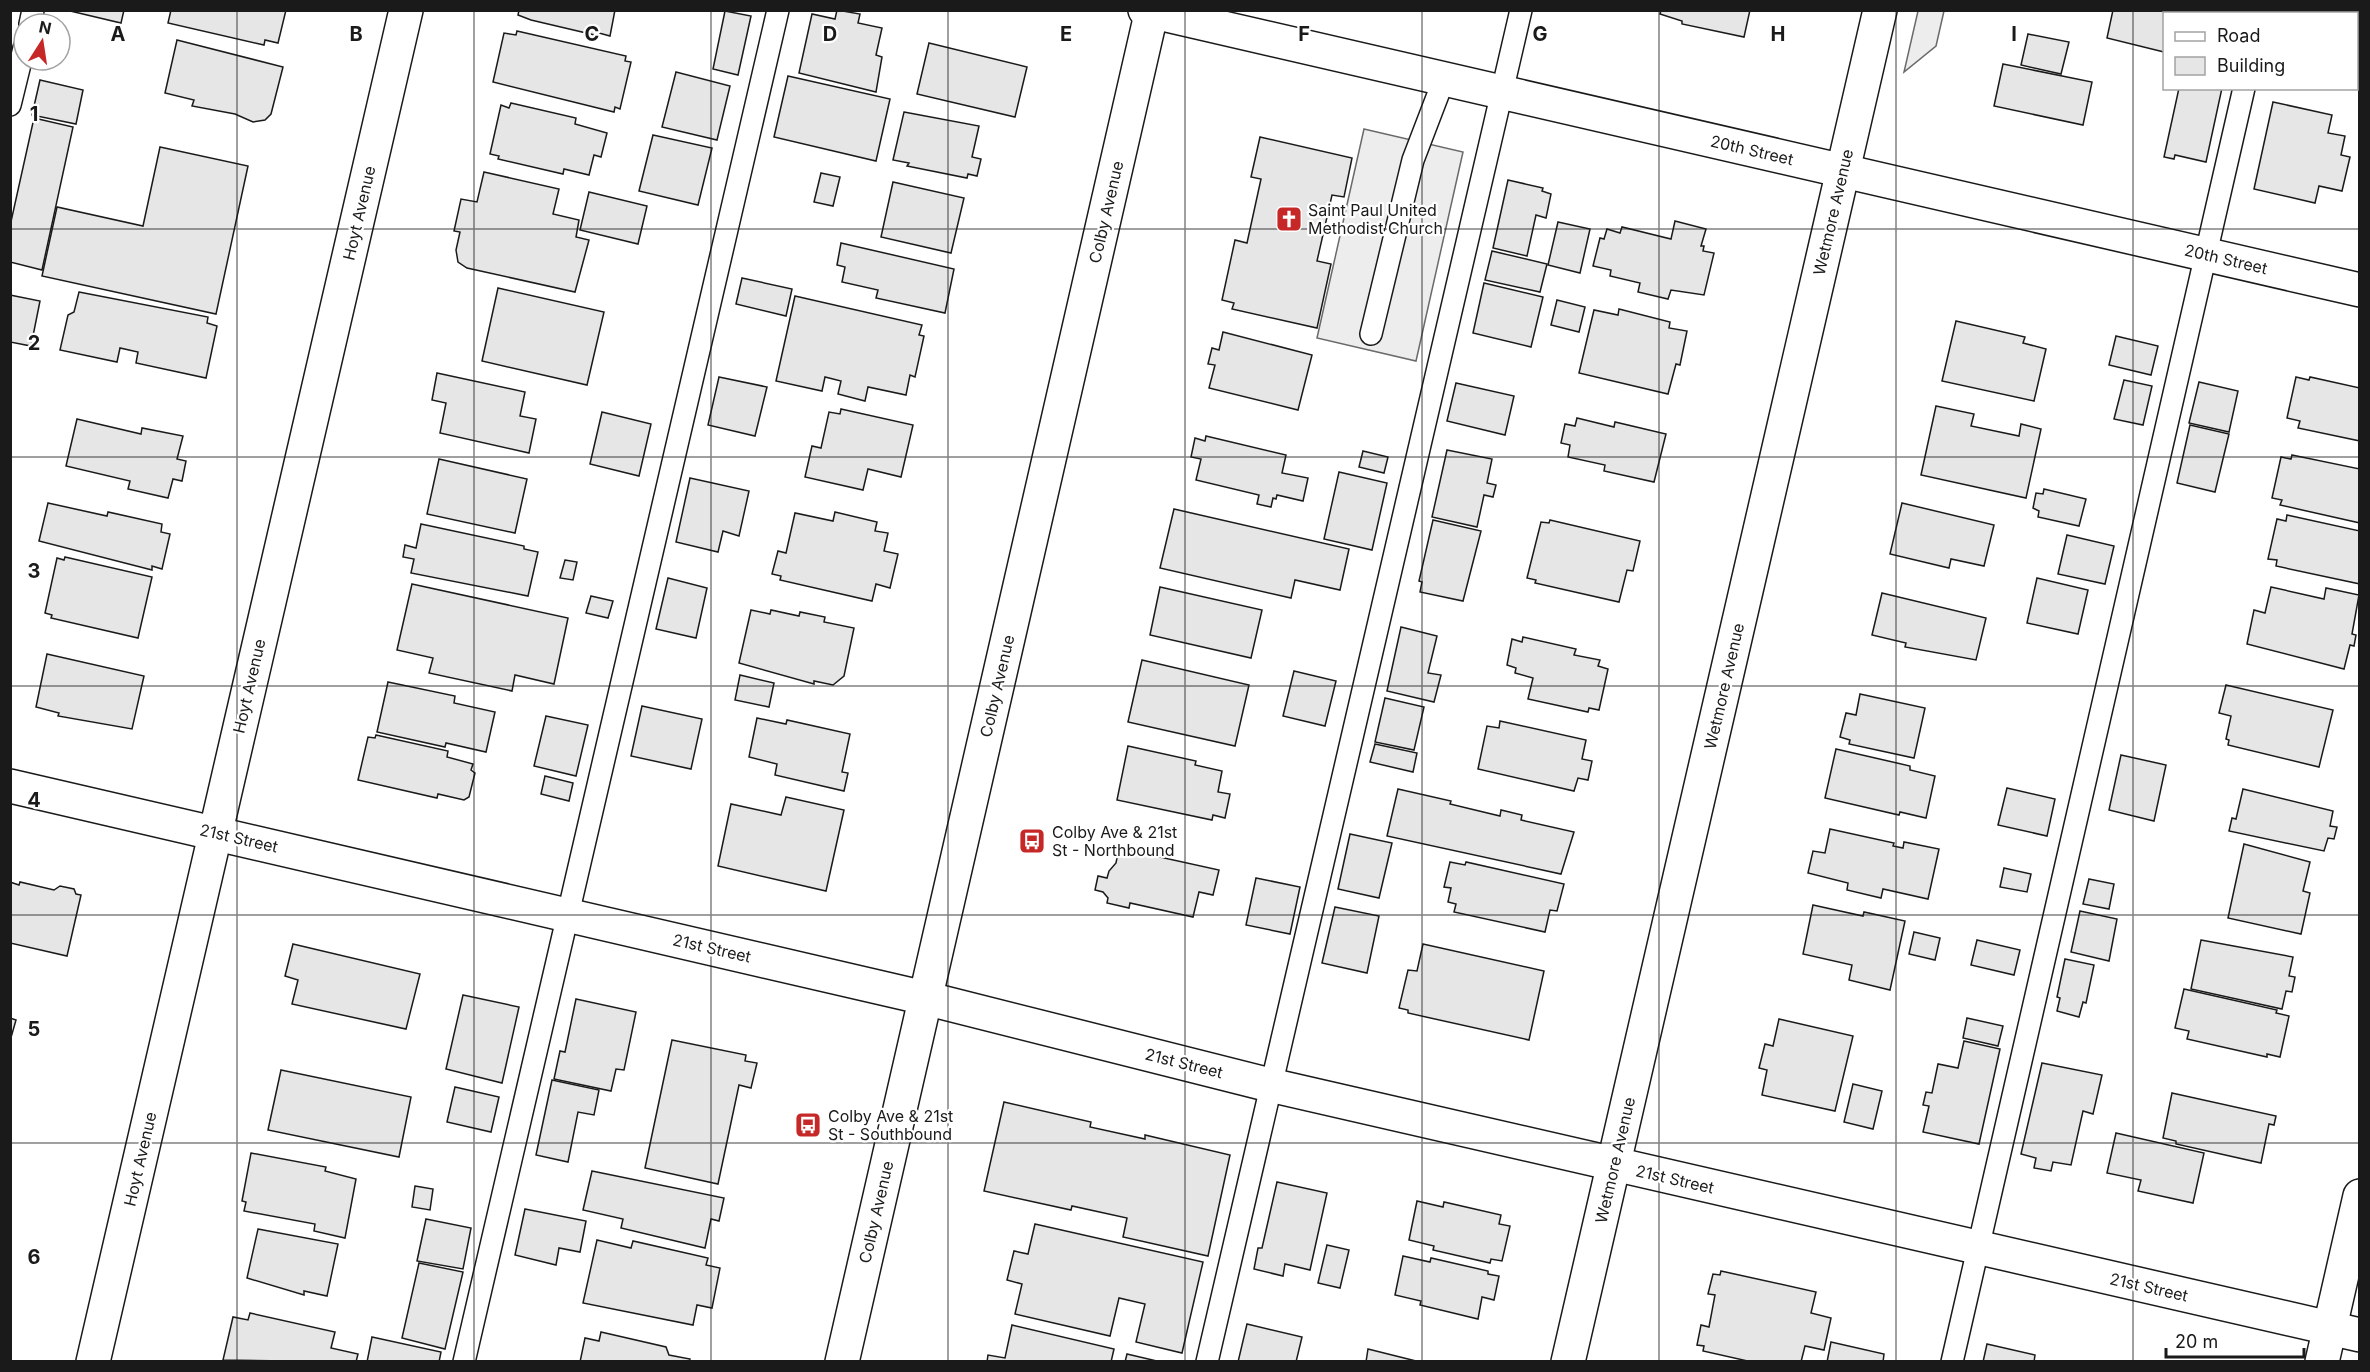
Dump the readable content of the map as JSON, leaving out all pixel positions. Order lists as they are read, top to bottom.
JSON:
{
  "streets": {
    "street": [
      "20th Street",
      "Colby Avenue",
      "Wetmore Avenue",
      "Hoyt Avenue",
      "21st Street"
    ]
  },
  "crossings": [
    ["20th Street", "Colby Avenue"],
    ["20th Street", "Wetmore Avenue"],
    ["Colby Avenue", "21st Street"],
    ["Wetmore Avenue", "21st Street"],
    ["Hoyt Avenue", "21st Street"]
  ],
  "places": {
    "church": ["Saint Paul United Methodist Church"],
    "bus stop": ["Colby Ave & 21st St - Northbound", "Colby Ave & 21st St - Southbound"]
  },
  "legend": ["Road", "Building"],
  "scale_bar": "20 m",
  "north": "top",
  "grid": {
    "columns": [
      "A",
      "B",
      "C",
      "D",
      "E",
      "F",
      "G",
      "H",
      "I"
    ],
    "rows": [
      "1",
      "2",
      "3",
      "4",
      "5",
      "6"
    ]
  }
}
